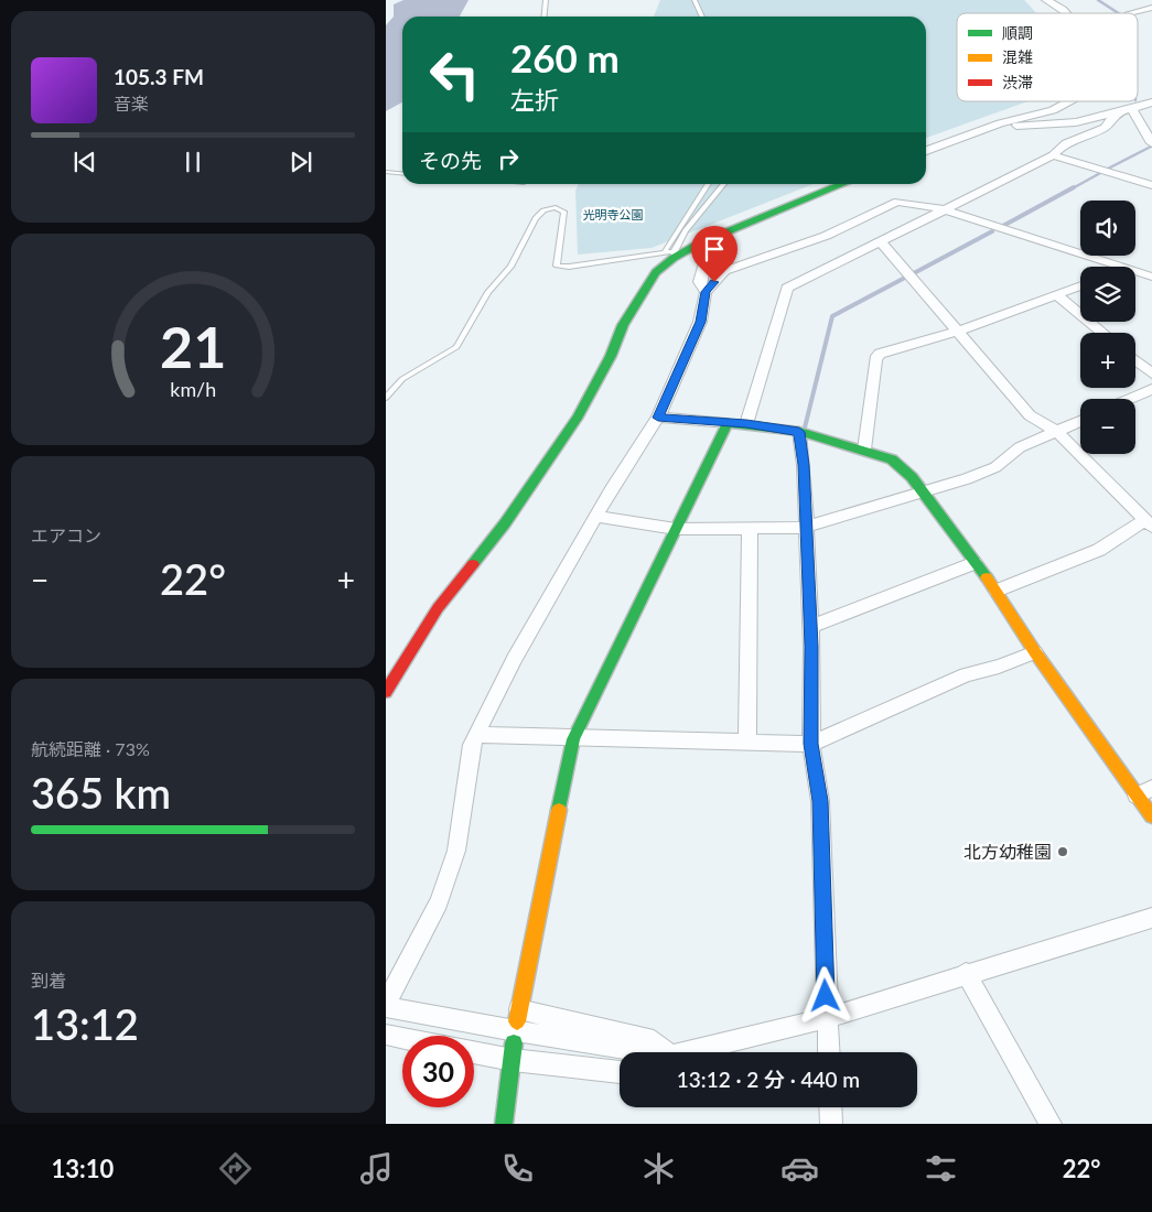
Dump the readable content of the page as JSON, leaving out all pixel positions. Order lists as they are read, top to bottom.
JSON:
{
  "parks": ["光明寺公園"],
  "places": ["北方幼稚園"],
  "legend": ["順調", "混雑", "渋滞"],
  "page": {
    "turn": ["260 m", "左折"],
    "song": ["105.3 FM", "音楽"],
    "then": "その先",
    "map_buttons": ["+", "−"],
    "tile": [
      "エアコン",
      ["航続距離 · 73%", "365 km"],
      ["到着", "13:12"]
    ],
    "heat": ["−", "22°", "+"],
    "limit": "30",
    "trip": "13:12 · 2 分 · 440 m",
    "tabs": ["13:10", "22°"],
    "gauge": ["21", "km/h"]
  }
}
